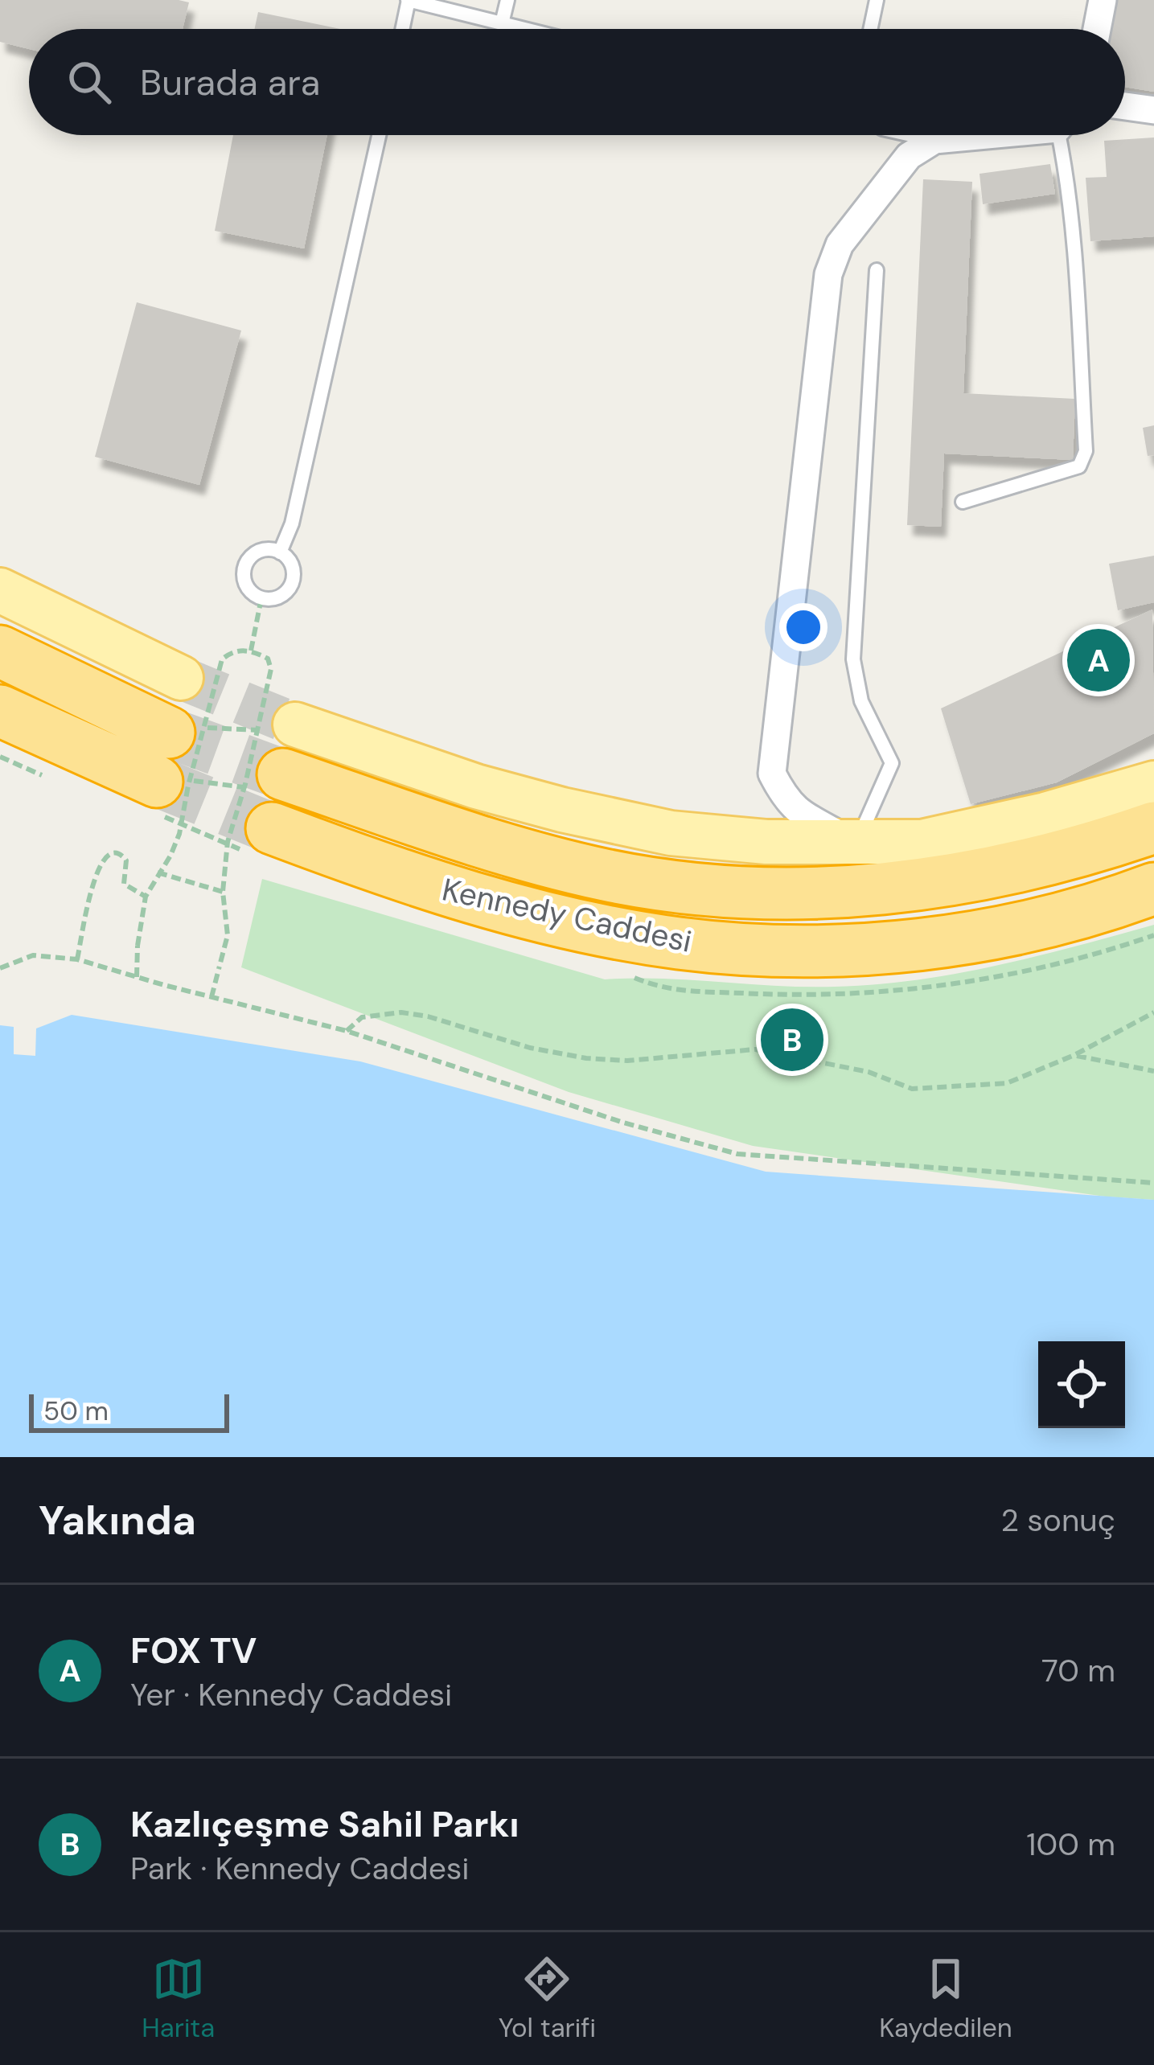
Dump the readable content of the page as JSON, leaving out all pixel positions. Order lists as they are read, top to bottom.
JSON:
{
  "streets": {
    "highway": ["Kennedy Caddesi"]
  },
  "scale_bar": "50 m",
  "page": {
    "search": "Burada ara",
    "pins": ["A", "B"],
    "scale": "50 m",
    "heading": ["Yakında", "2 sonuç"],
    "list": [
      {
        "mark": "A",
        "name": "FOX TV",
        "note": "Yer · Kennedy Caddesi",
        "value": "70 m"
      },
      {
        "mark": "B",
        "name": "Kazlıçeşme Sahil Parkı",
        "note": "Park · Kennedy Caddesi",
        "value": "100 m"
      }
    ],
    "nav": ["Harita", "Yol tarifi", "Kaydedilen"]
  }
}
